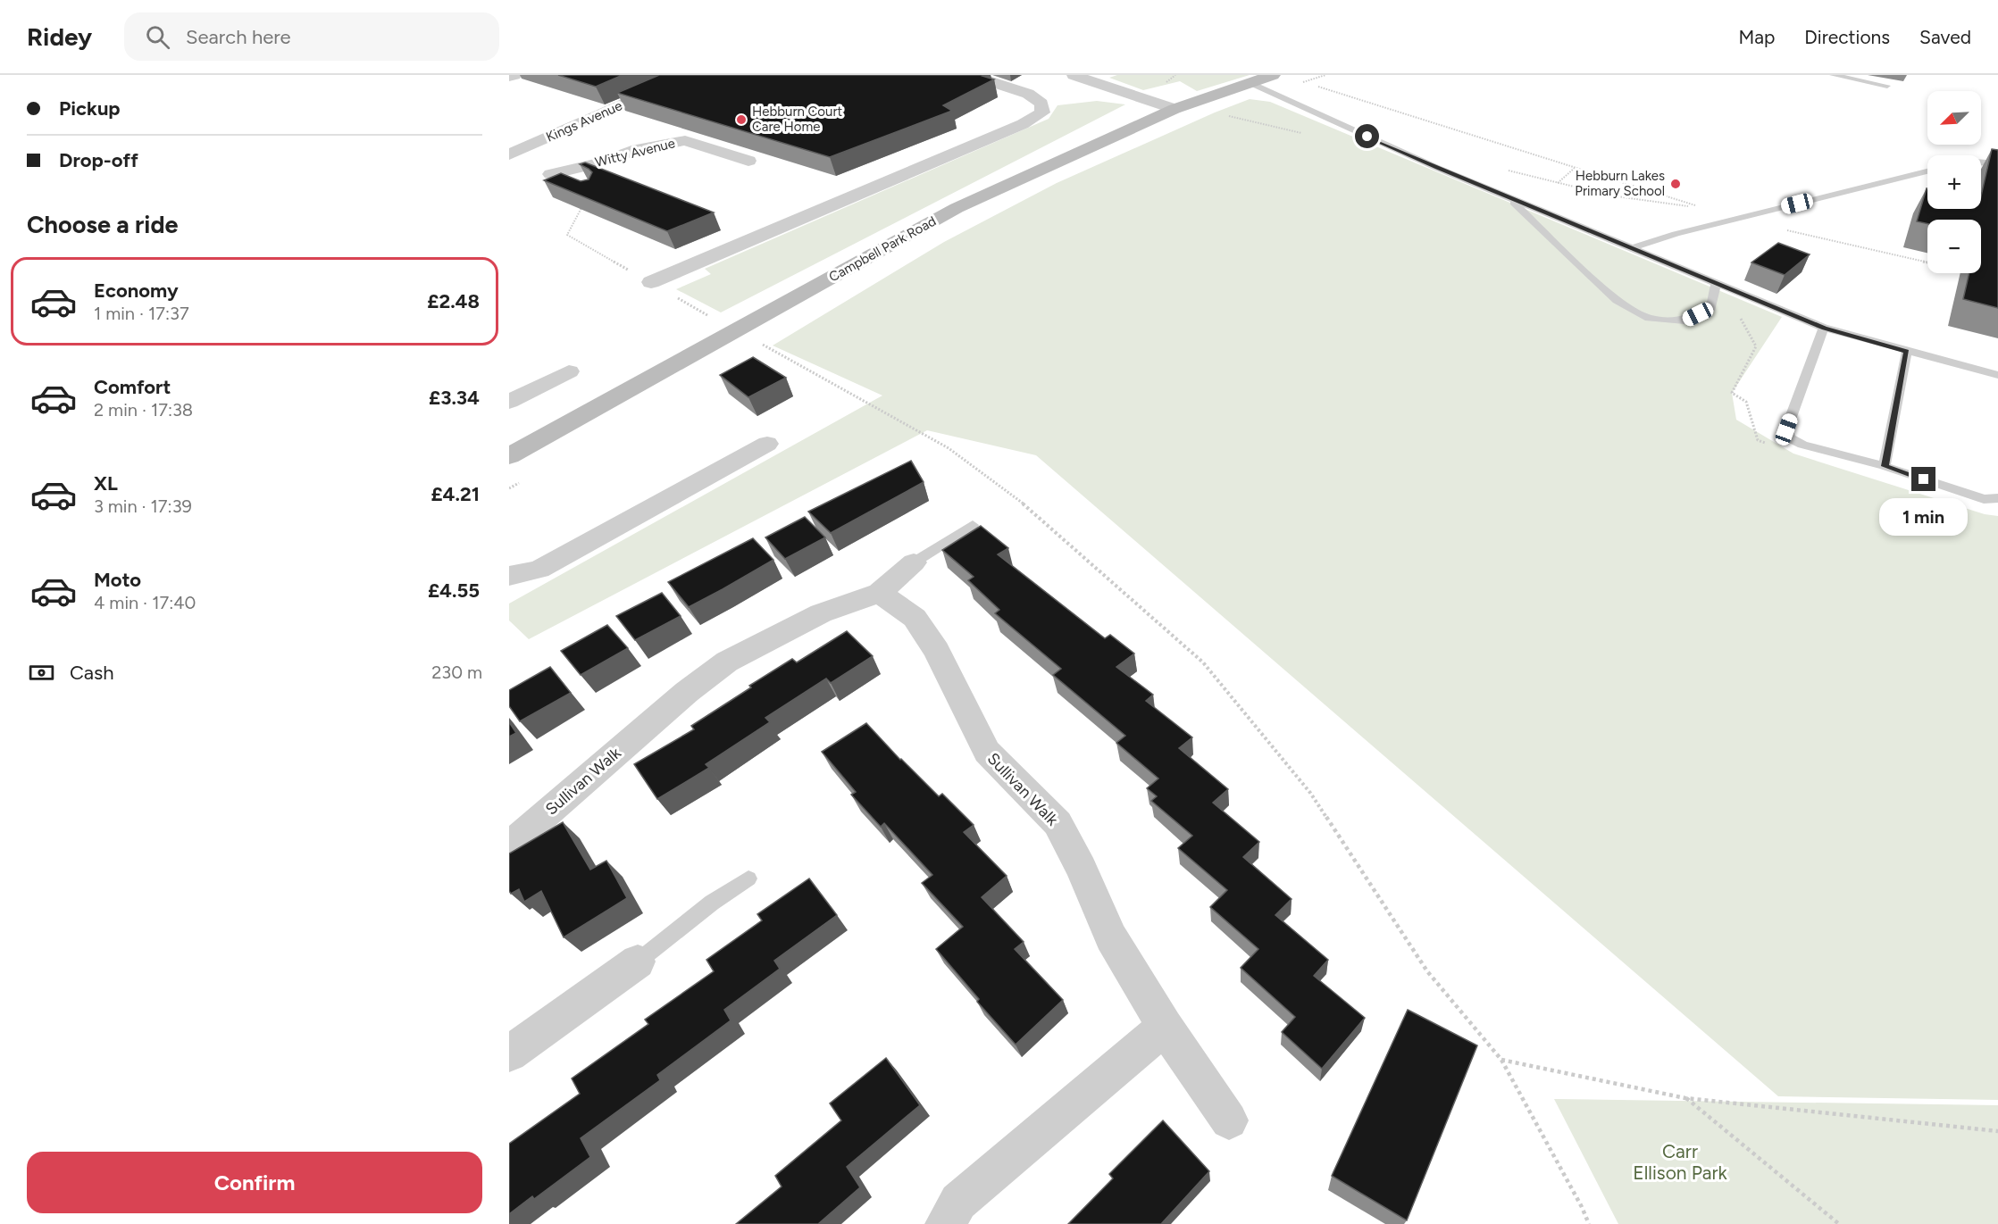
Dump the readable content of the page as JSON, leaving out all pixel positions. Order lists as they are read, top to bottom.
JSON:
{
  "streets": {
    "street": [
      "Kings Avenue",
      "Witty Avenue",
      "Campbell Park Road",
      "Sullivan Walk"
    ]
  },
  "crossings": [
    ["Kings Avenue", "Witty Avenue"]
  ],
  "parks": ["Carr Ellison Park"],
  "places": ["Hebburn Court Care Home", "Hebburn Lakes Primary School"],
  "north": "bottom left",
  "page": {
    "header": "Ridey",
    "search": "Search here",
    "nav": ["Map", "Directions", "Saved"],
    "banner": ["Pickup", "Drop-off"],
    "map_buttons": ["+", "−"],
    "heading": "Choose a ride",
    "list": [
      {
        "name": "Economy",
        "note": "1 min · 17:37",
        "value": "£2.48"
      },
      {
        "name": "Comfort",
        "note": "2 min · 17:38",
        "value": "£3.34"
      },
      {
        "name": "XL",
        "note": "3 min · 17:39",
        "value": "£4.21"
      },
      {
        "name": "Moto",
        "note": "4 min · 17:40",
        "value": "£4.55"
      }
    ],
    "bubble": "1 min",
    "pay": ["Cash", "230 m"],
    "buttons": "Confirm"
  }
}
